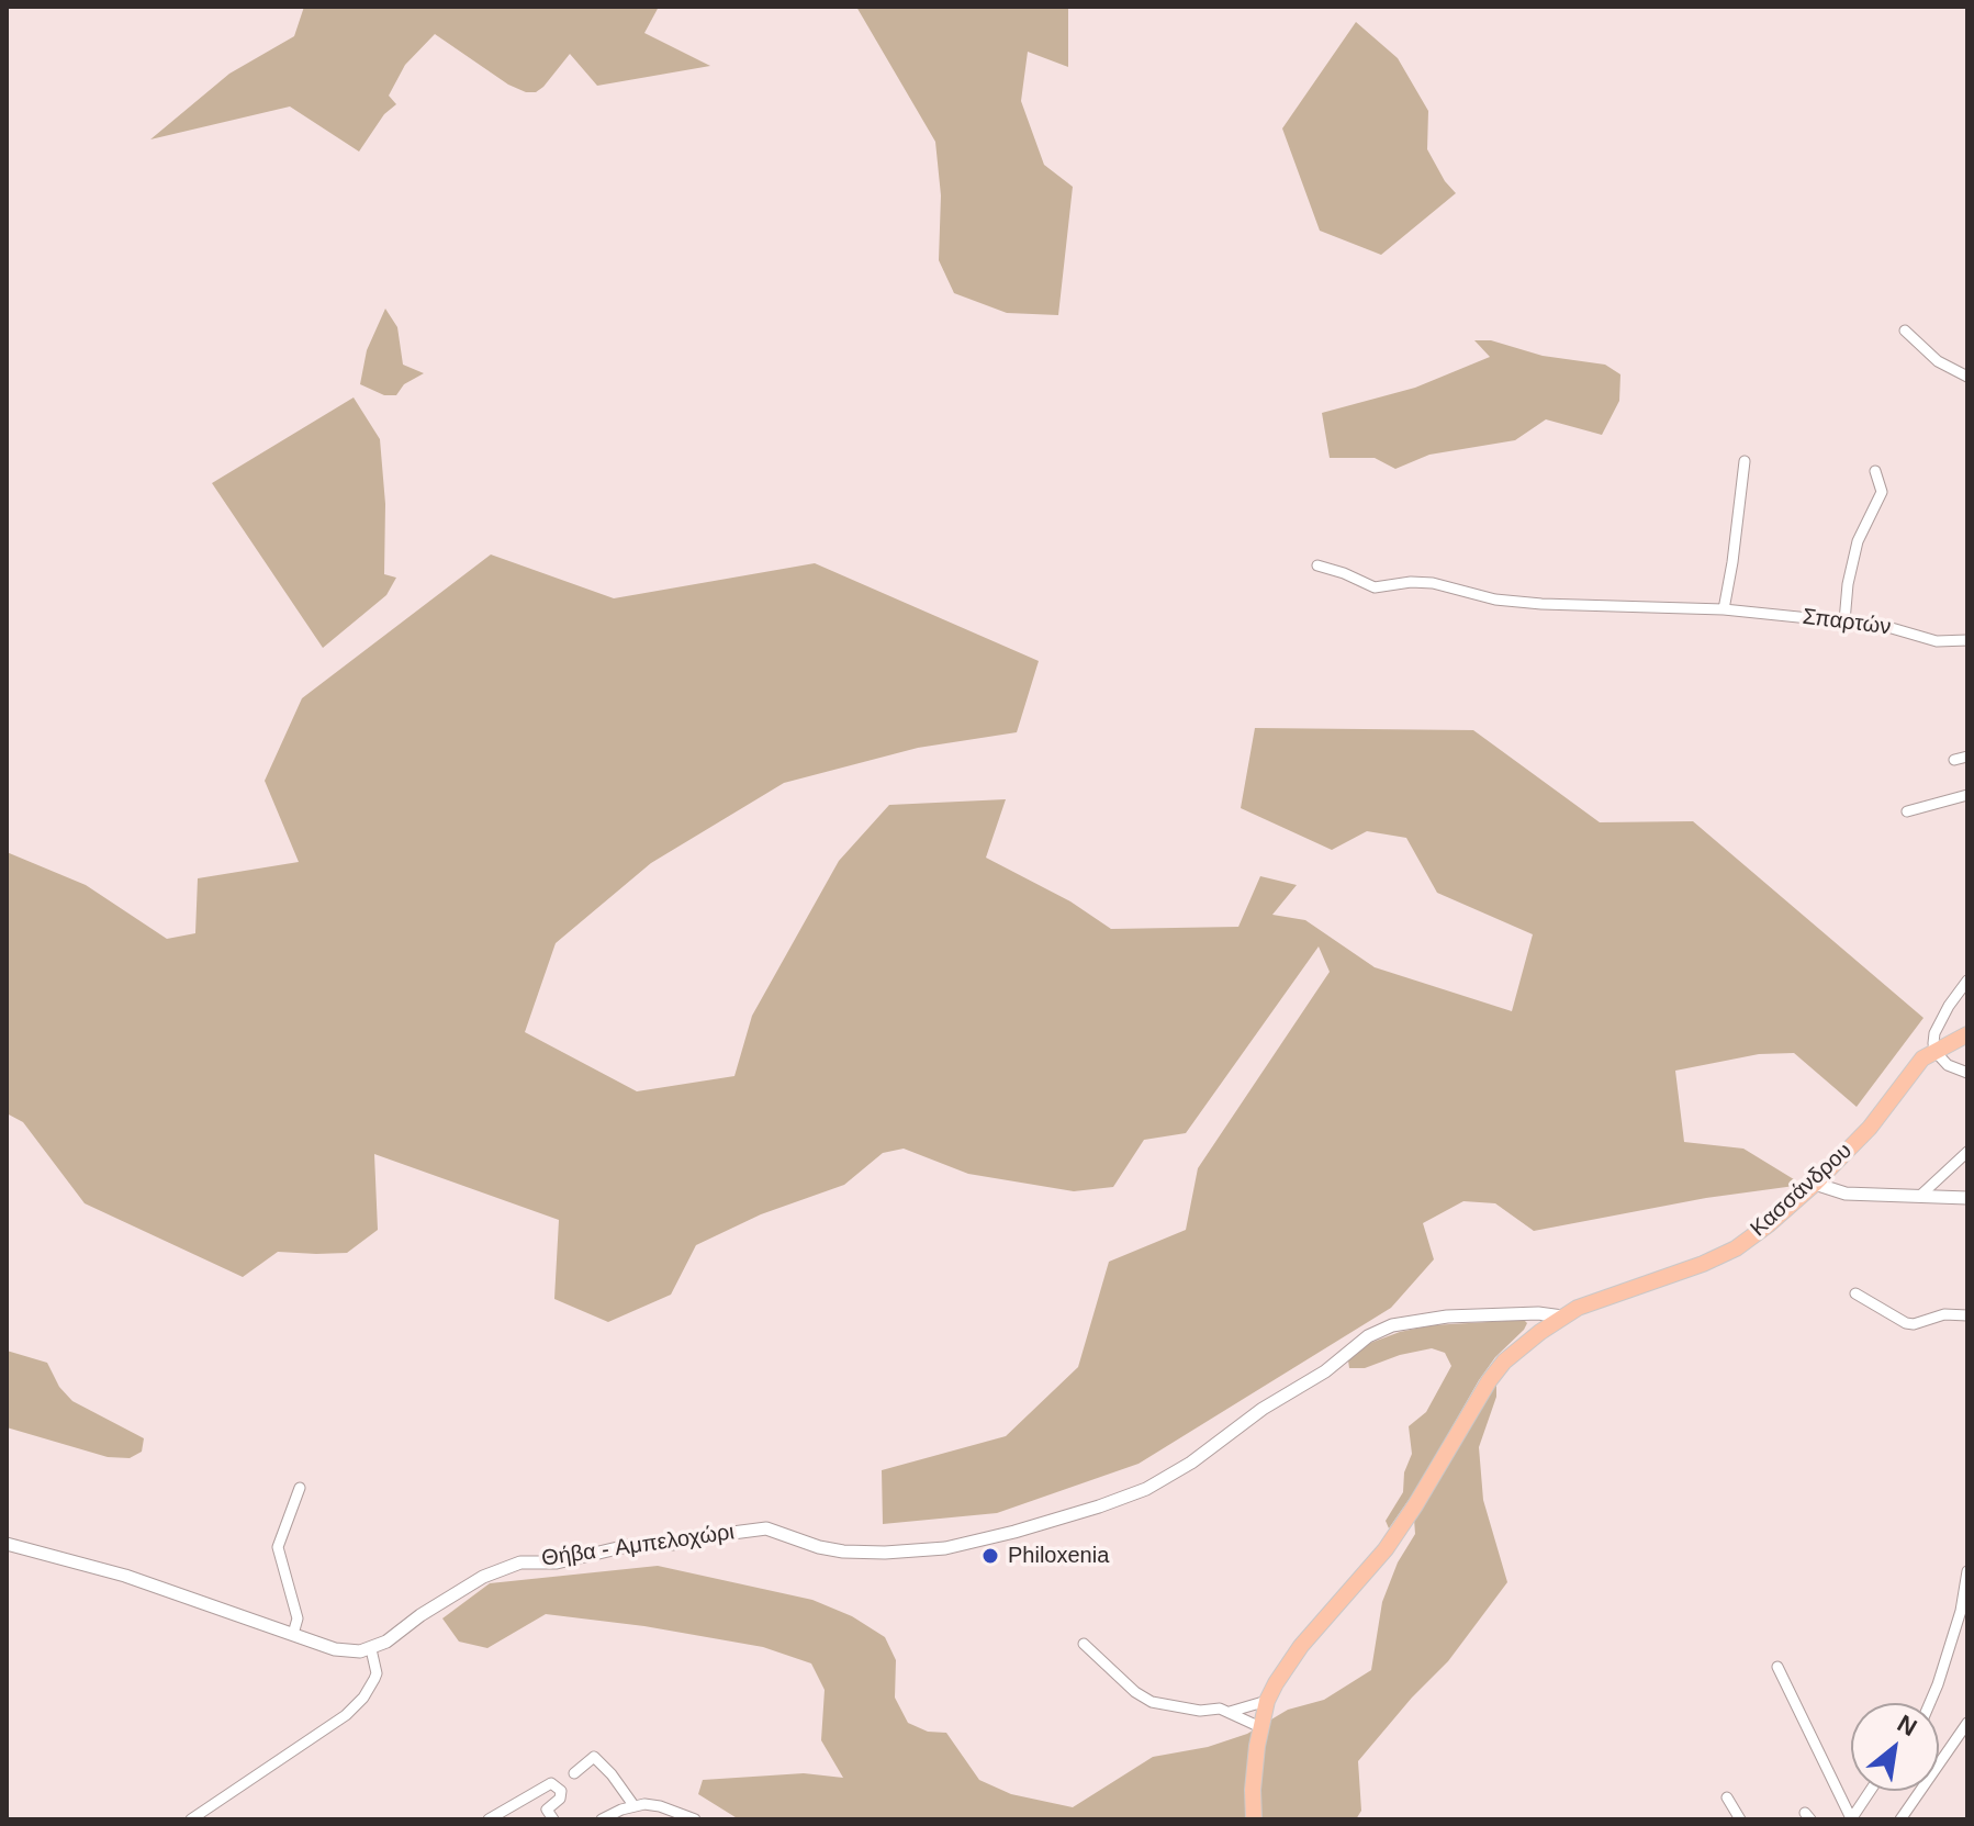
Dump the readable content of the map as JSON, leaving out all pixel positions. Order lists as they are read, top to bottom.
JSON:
{
  "streets": {
    "main road": ["Κασσάνδρου"],
    "street": ["Σπαρτών", "Θήβα - Αμπελοχώρι"]
  },
  "crossings": [
    ["Κασσάνδρου", "Θήβα - Αμπελοχώρι"]
  ],
  "places": ["Philoxenia"],
  "north": "top right"
}
